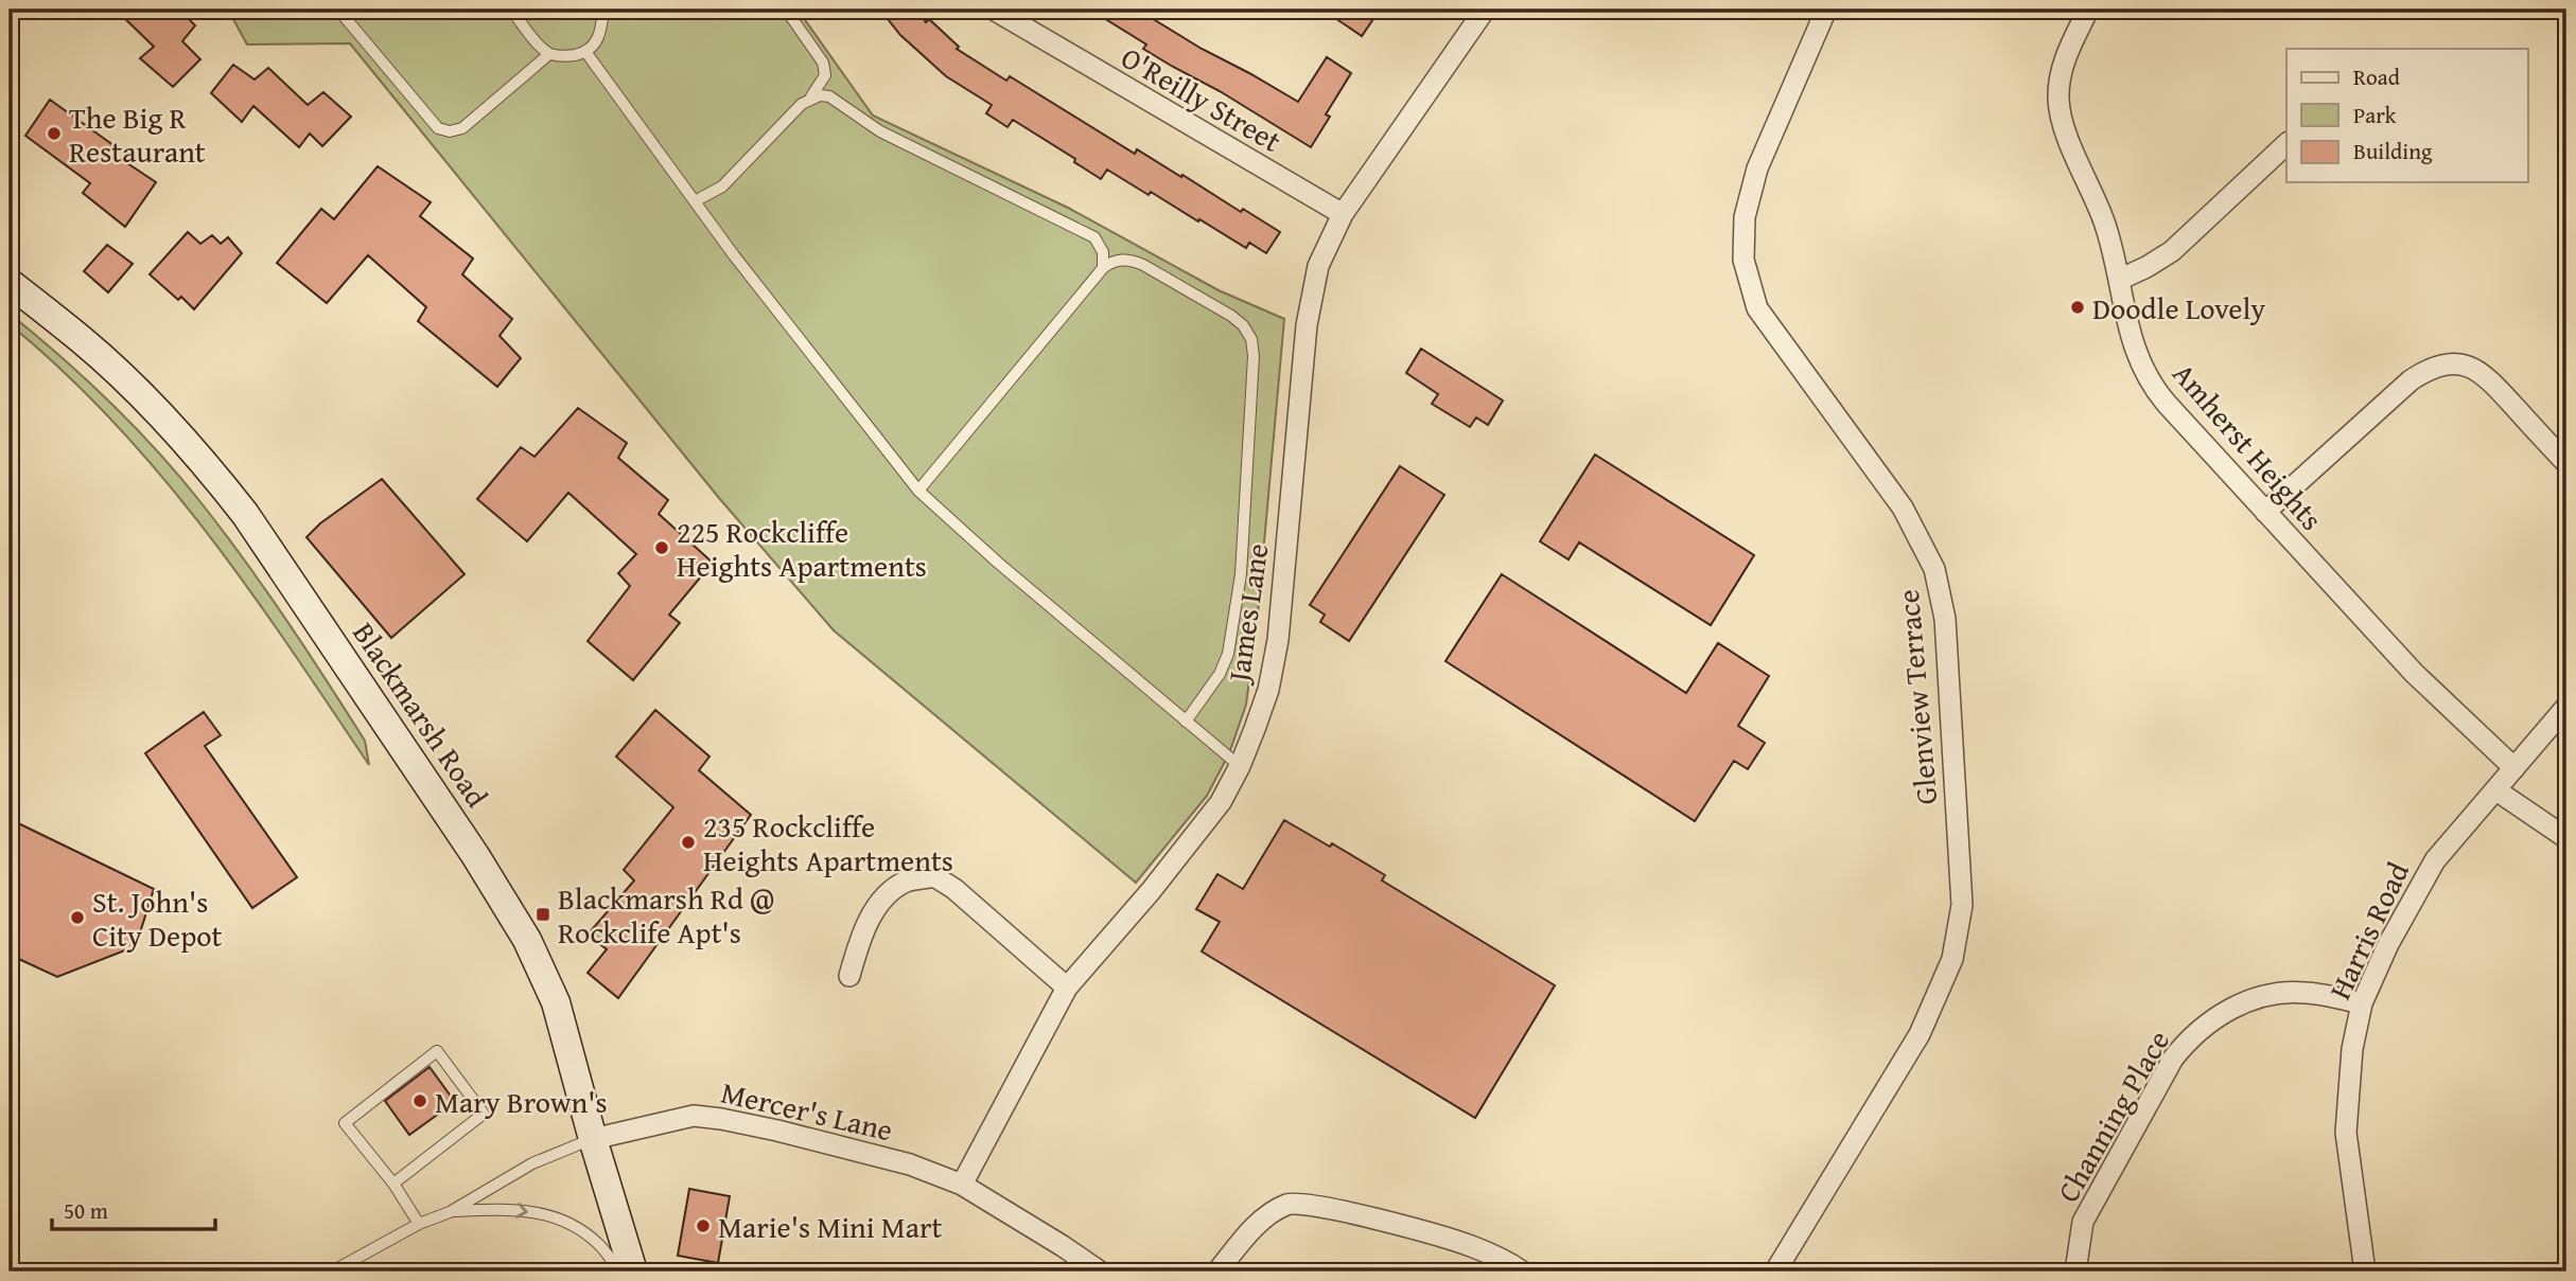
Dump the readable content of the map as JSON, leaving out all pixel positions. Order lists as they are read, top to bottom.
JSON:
{
  "streets": {
    "street": [
      "O'Reilly Street",
      "Amherst Heights",
      "James Lane",
      "Glenview Terrace",
      "Blackmarsh Road",
      "Harris Road",
      "Mercer's Lane",
      "Channing Place"
    ]
  },
  "crossings": [
    ["O'Reilly Street", "James Lane"],
    ["Amherst Heights", "Harris Road"],
    ["James Lane", "Mercer's Lane"],
    ["Blackmarsh Road", "Mercer's Lane"],
    ["Harris Road", "Channing Place"]
  ],
  "places": {
    "other": [
      "The Big R Restaurant",
      "Doodle Lovely",
      "225 Rockcliffe Heights Apartments",
      "235 Rockcliffe Heights Apartments",
      "St. John's City Depot",
      "Mary Brown's",
      "Marie's Mini Mart"
    ],
    "transit": ["Blackmarsh Rd @ Rockclife Apt's"]
  },
  "legend": ["Road", "Park", "Building"],
  "scale_bar": "50 m"
}
